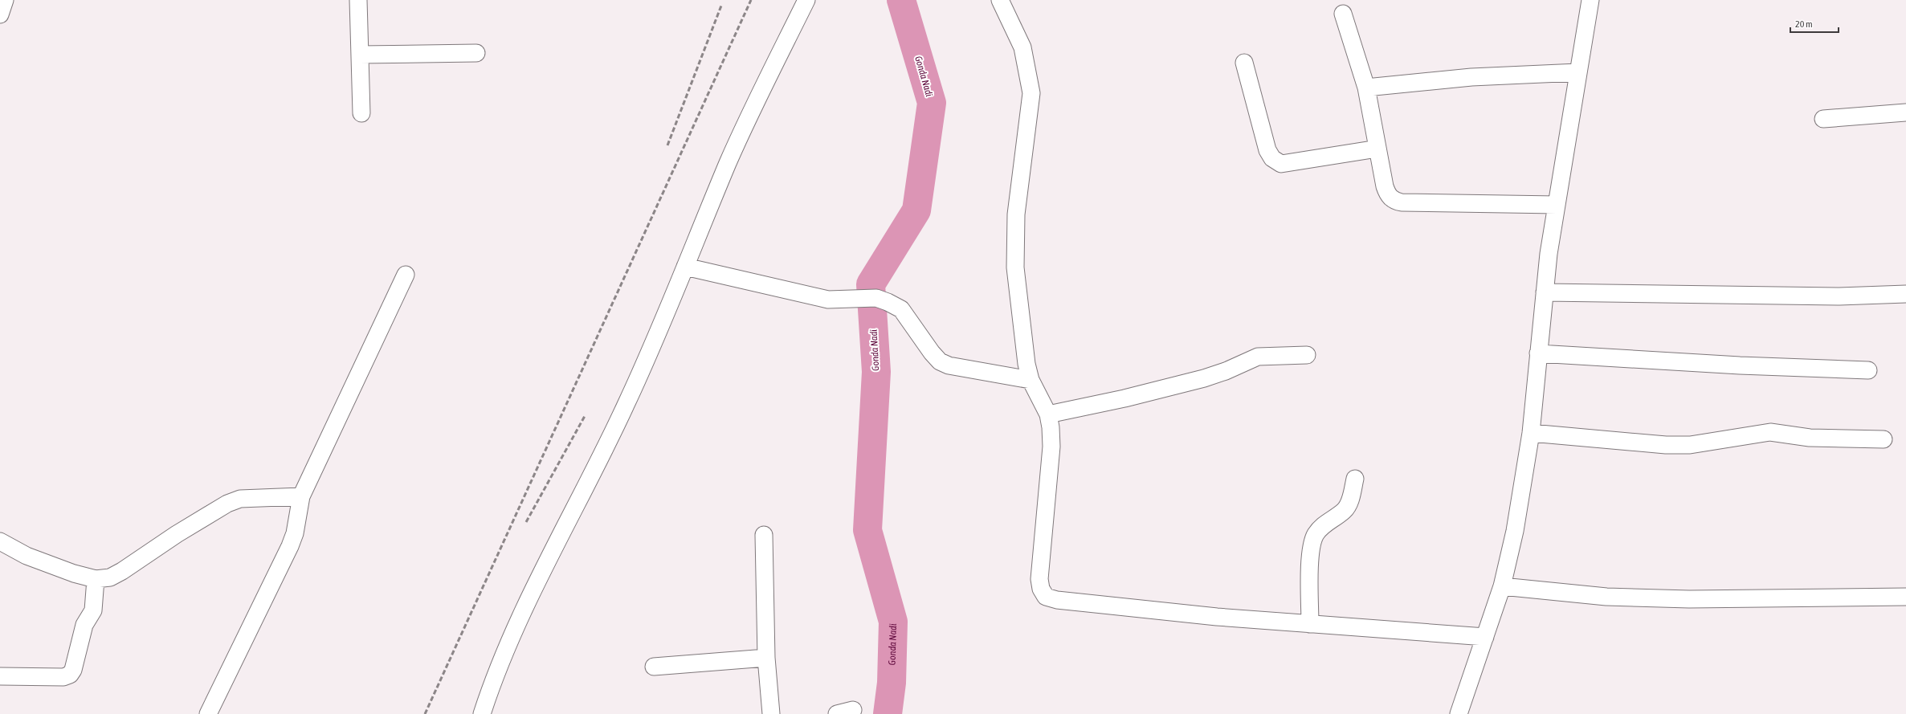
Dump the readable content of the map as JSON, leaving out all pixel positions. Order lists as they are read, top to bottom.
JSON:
{
  "water": ["Gonda Nadi"],
  "scale_bar": "20 m"
}
